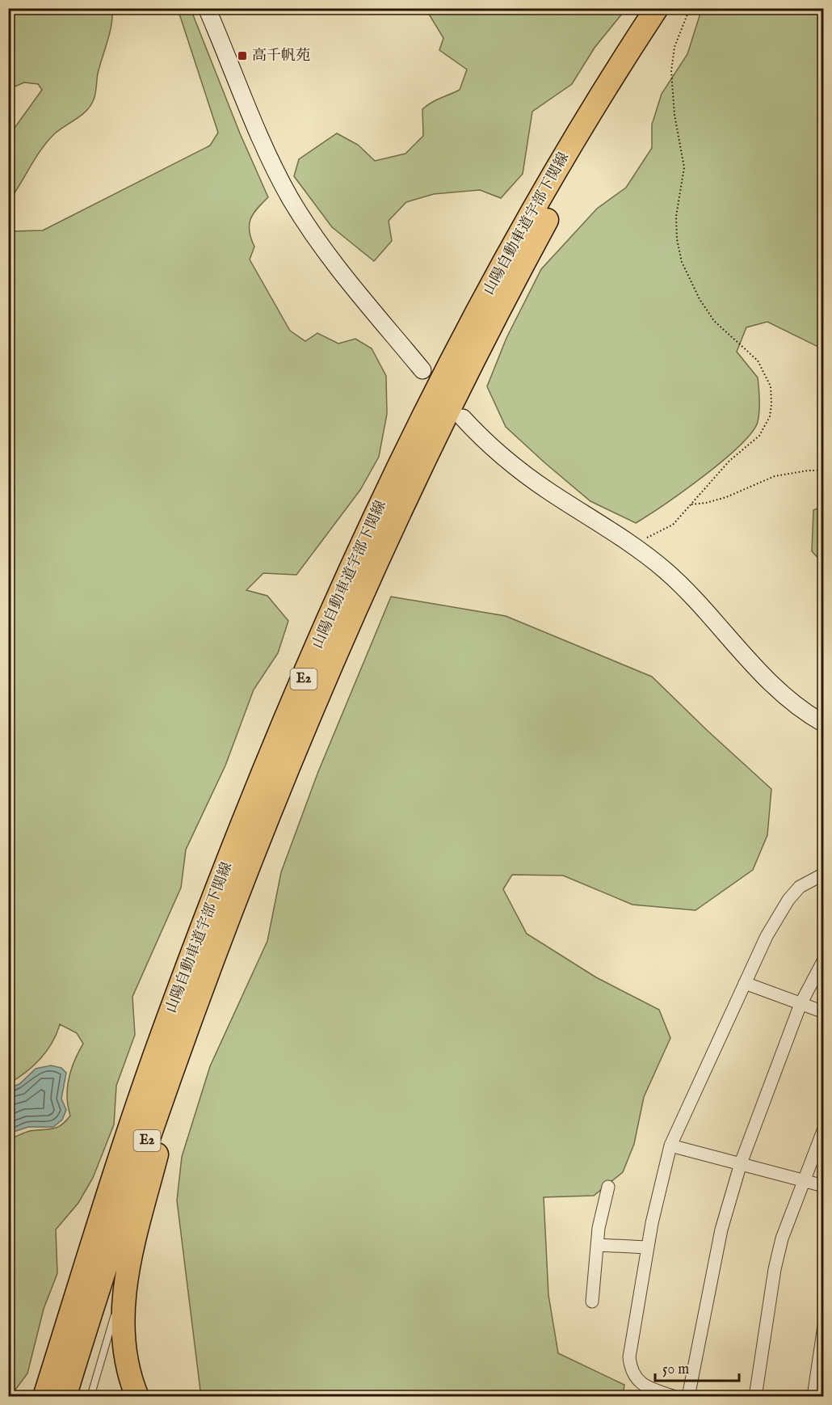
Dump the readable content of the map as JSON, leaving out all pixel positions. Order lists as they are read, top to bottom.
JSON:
{
  "streets": {
    "highway": ["山陽自動車道宇部下関線", "E2"]
  },
  "places": {
    "transit": ["高千帆苑"]
  },
  "scale_bar": "50 m"
}
